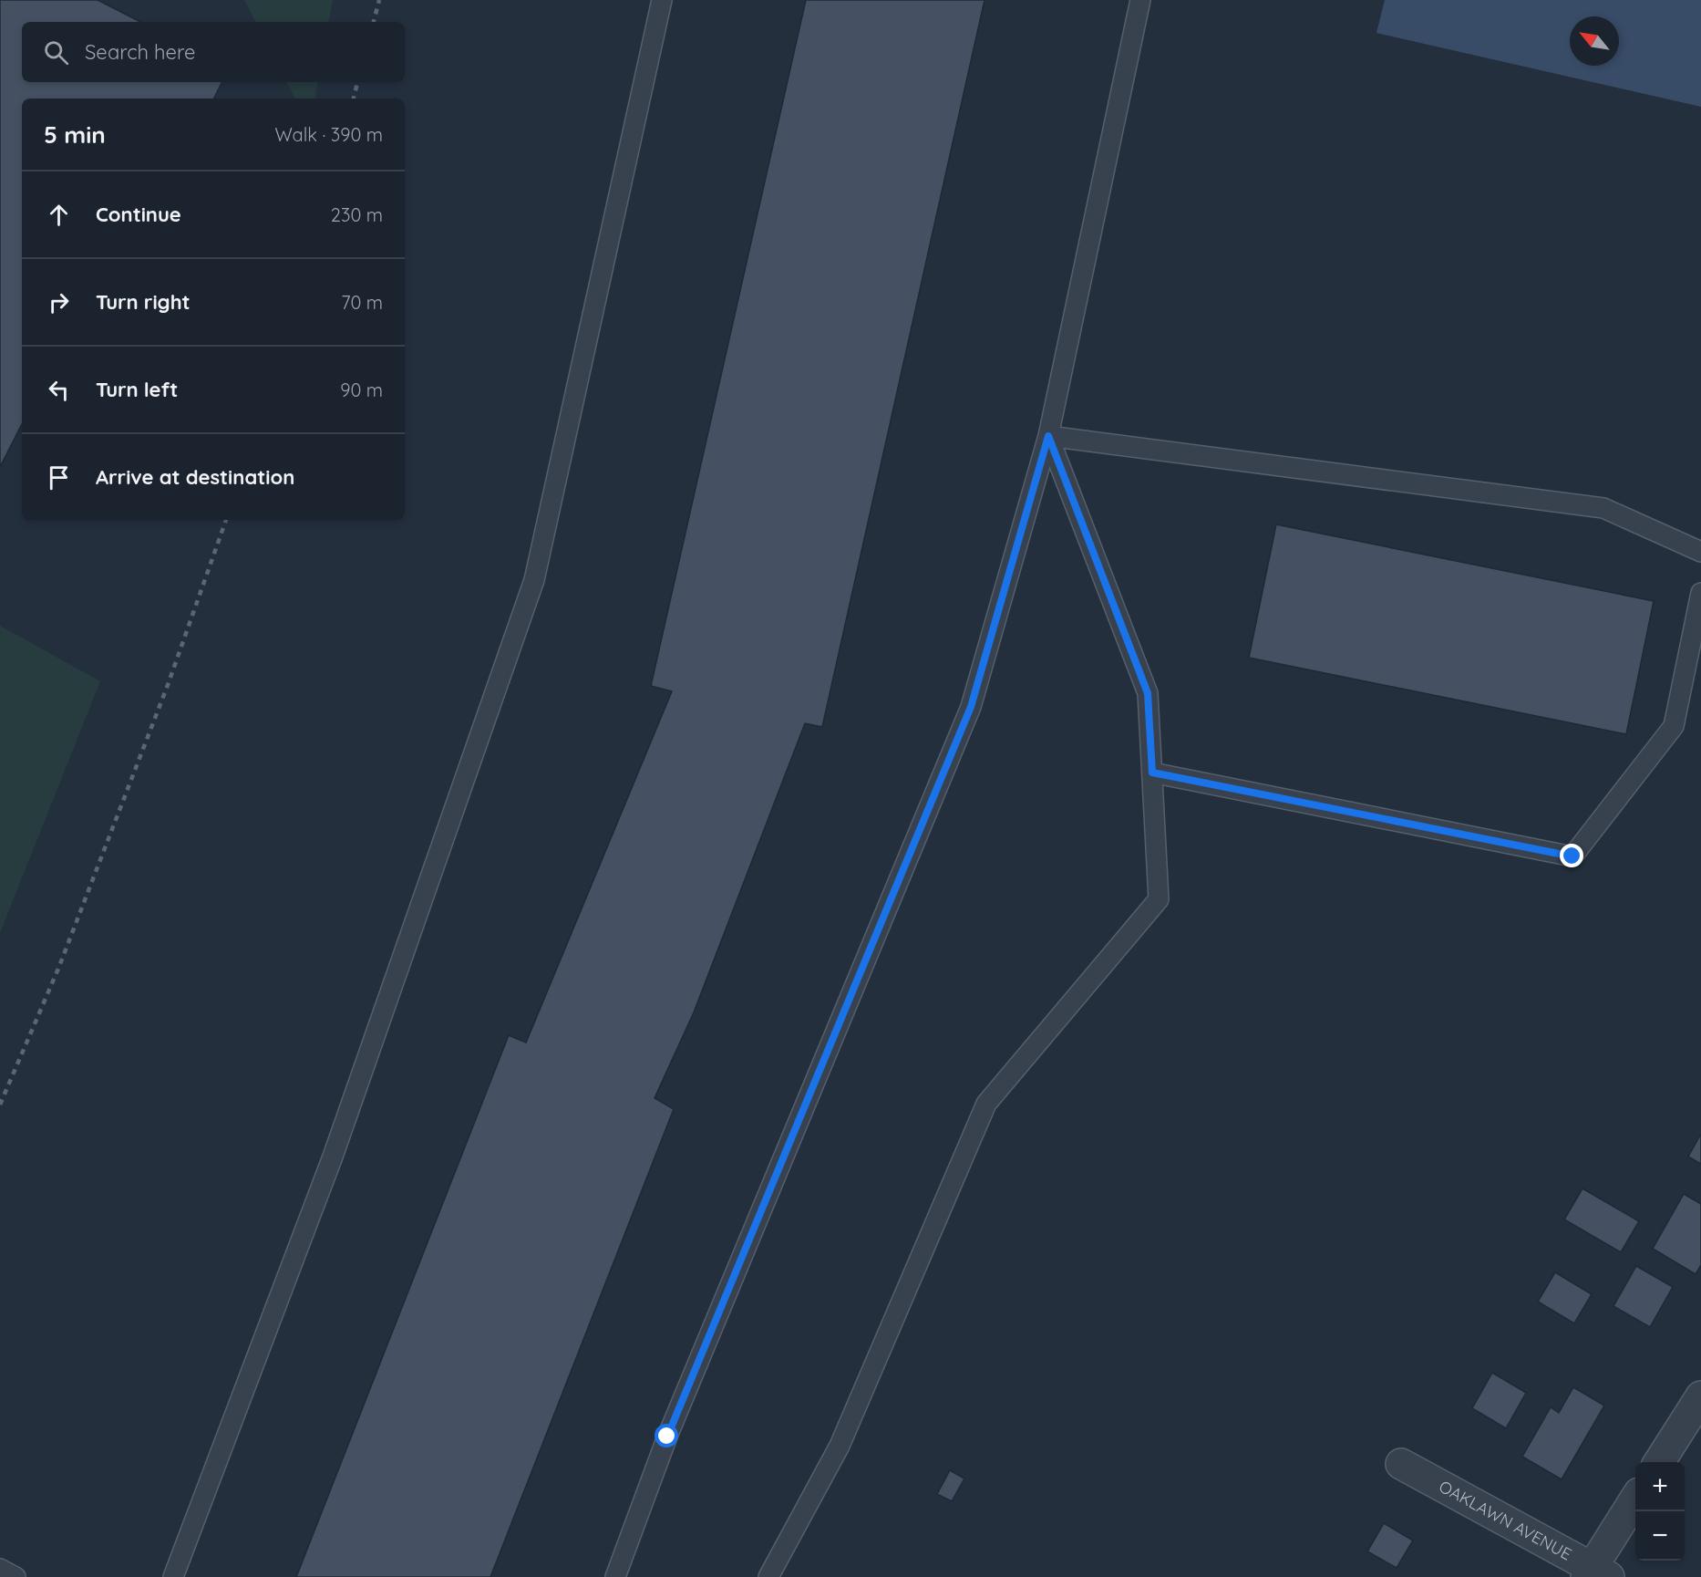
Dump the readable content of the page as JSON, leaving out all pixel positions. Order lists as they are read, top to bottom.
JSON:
{
  "streets": {
    "street": ["OAKLAWN AVENUE"]
  },
  "north": "top left",
  "page": {
    "search": "Search here",
    "heading": ["5 min", "Walk · 390 m"],
    "list": [
      ["Continue", "230 m"],
      ["Turn right", "70 m"],
      ["Turn left", "90 m"],
      "Arrive at destination"
    ],
    "map_buttons": ["+", "−"]
  }
}
